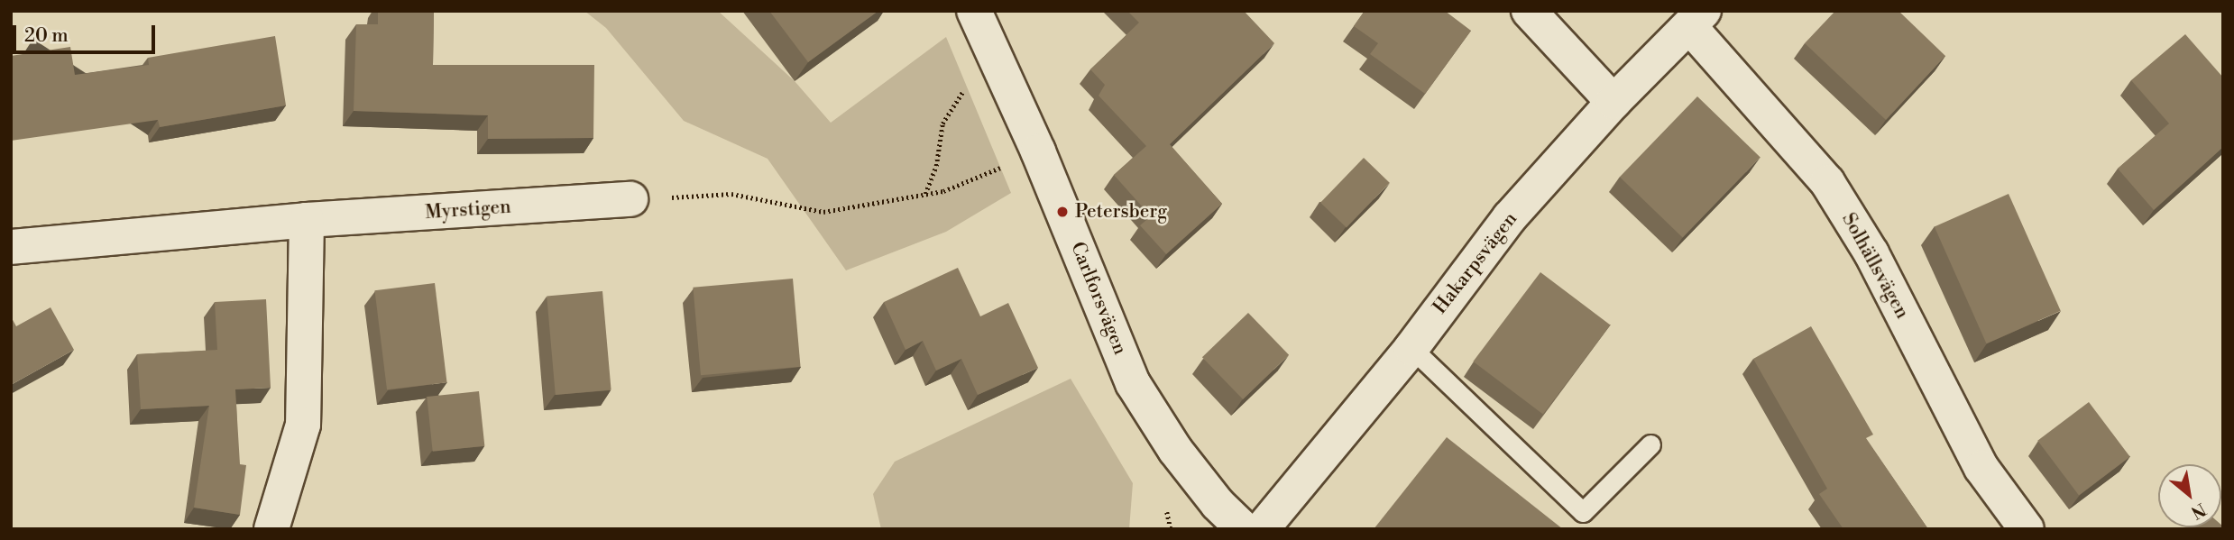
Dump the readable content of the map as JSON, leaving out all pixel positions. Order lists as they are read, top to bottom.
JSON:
{
  "streets": {
    "street": [
      "Myrstigen",
      "Hakarpsvägen",
      "Solhällsvägen",
      "Carlforsvägen"
    ]
  },
  "crossings": [
    ["Hakarpsvägen", "Solhällsvägen"]
  ],
  "places": ["Petersberg"],
  "scale_bar": "20 m",
  "north": "bottom right"
}
